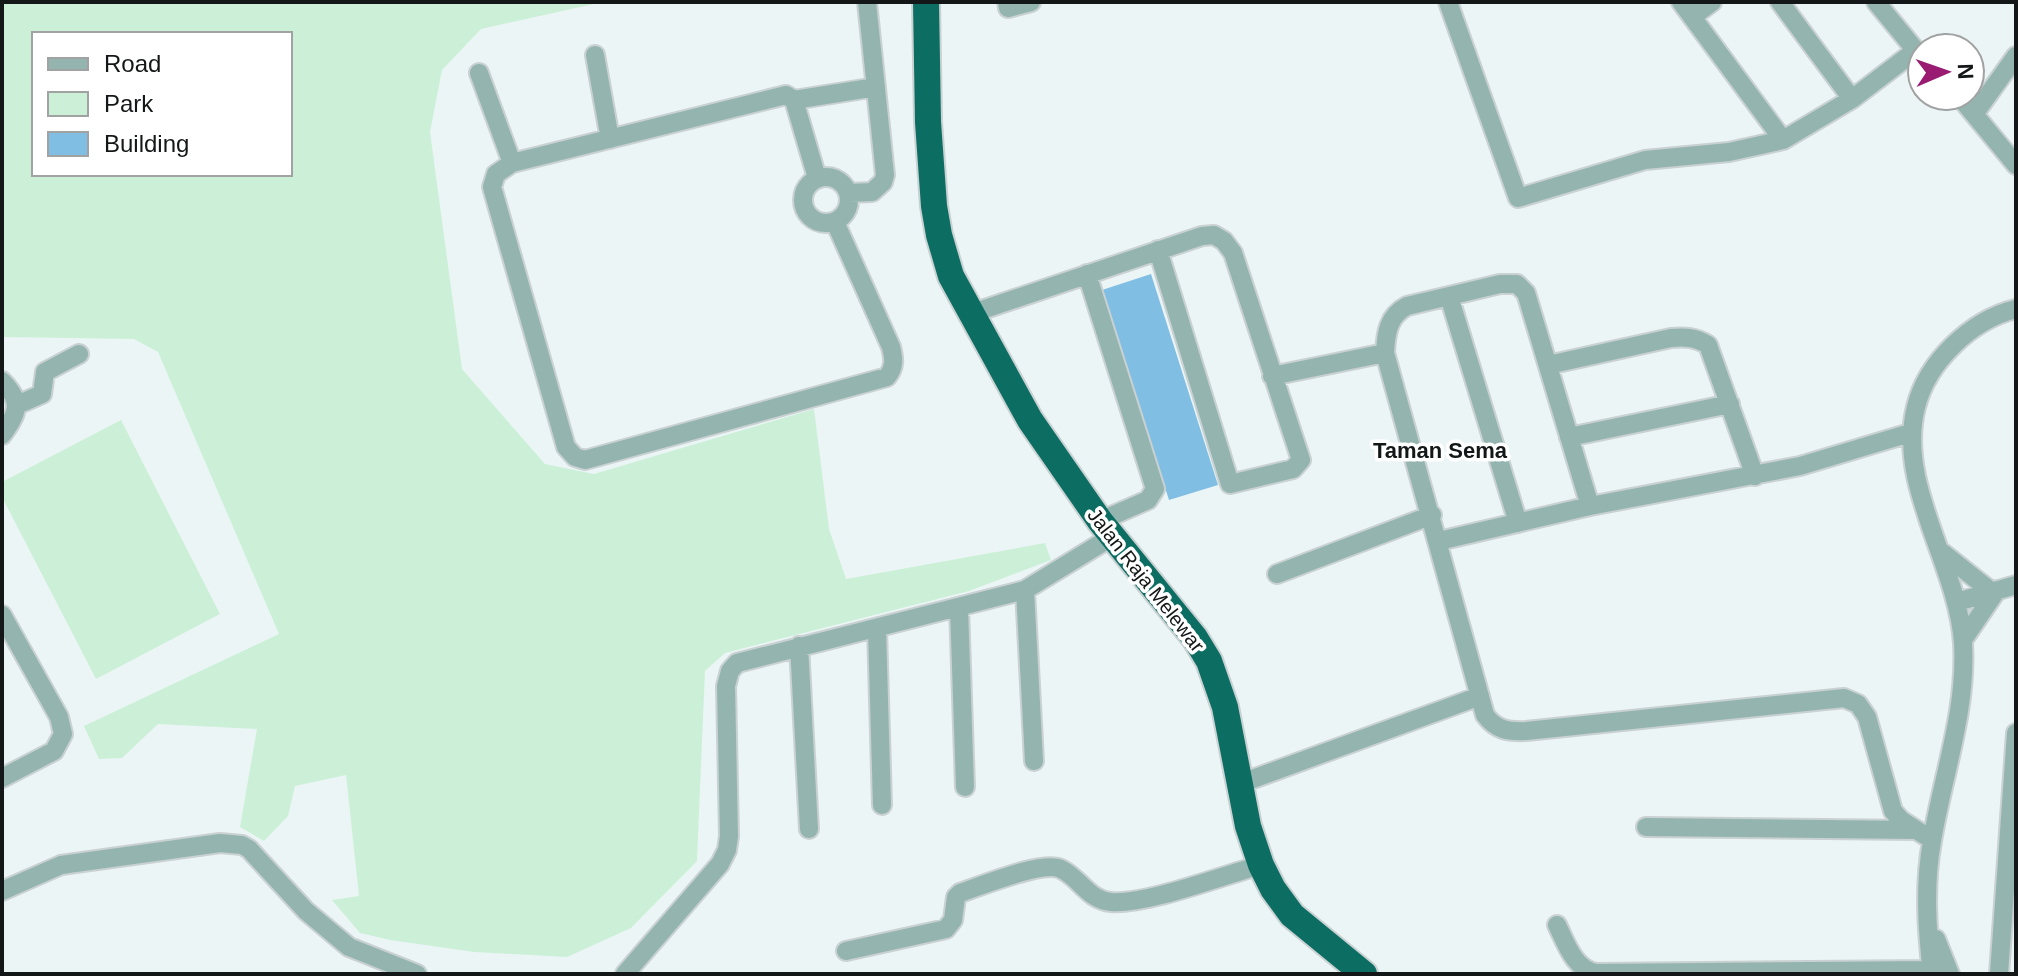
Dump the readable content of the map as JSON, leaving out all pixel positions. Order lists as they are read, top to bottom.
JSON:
{
  "streets": {
    "highway": ["Jalan Raja Melewar"]
  },
  "districts": ["Taman Sema"],
  "legend": ["Road", "Park", "Building"],
  "north": "right"
}
